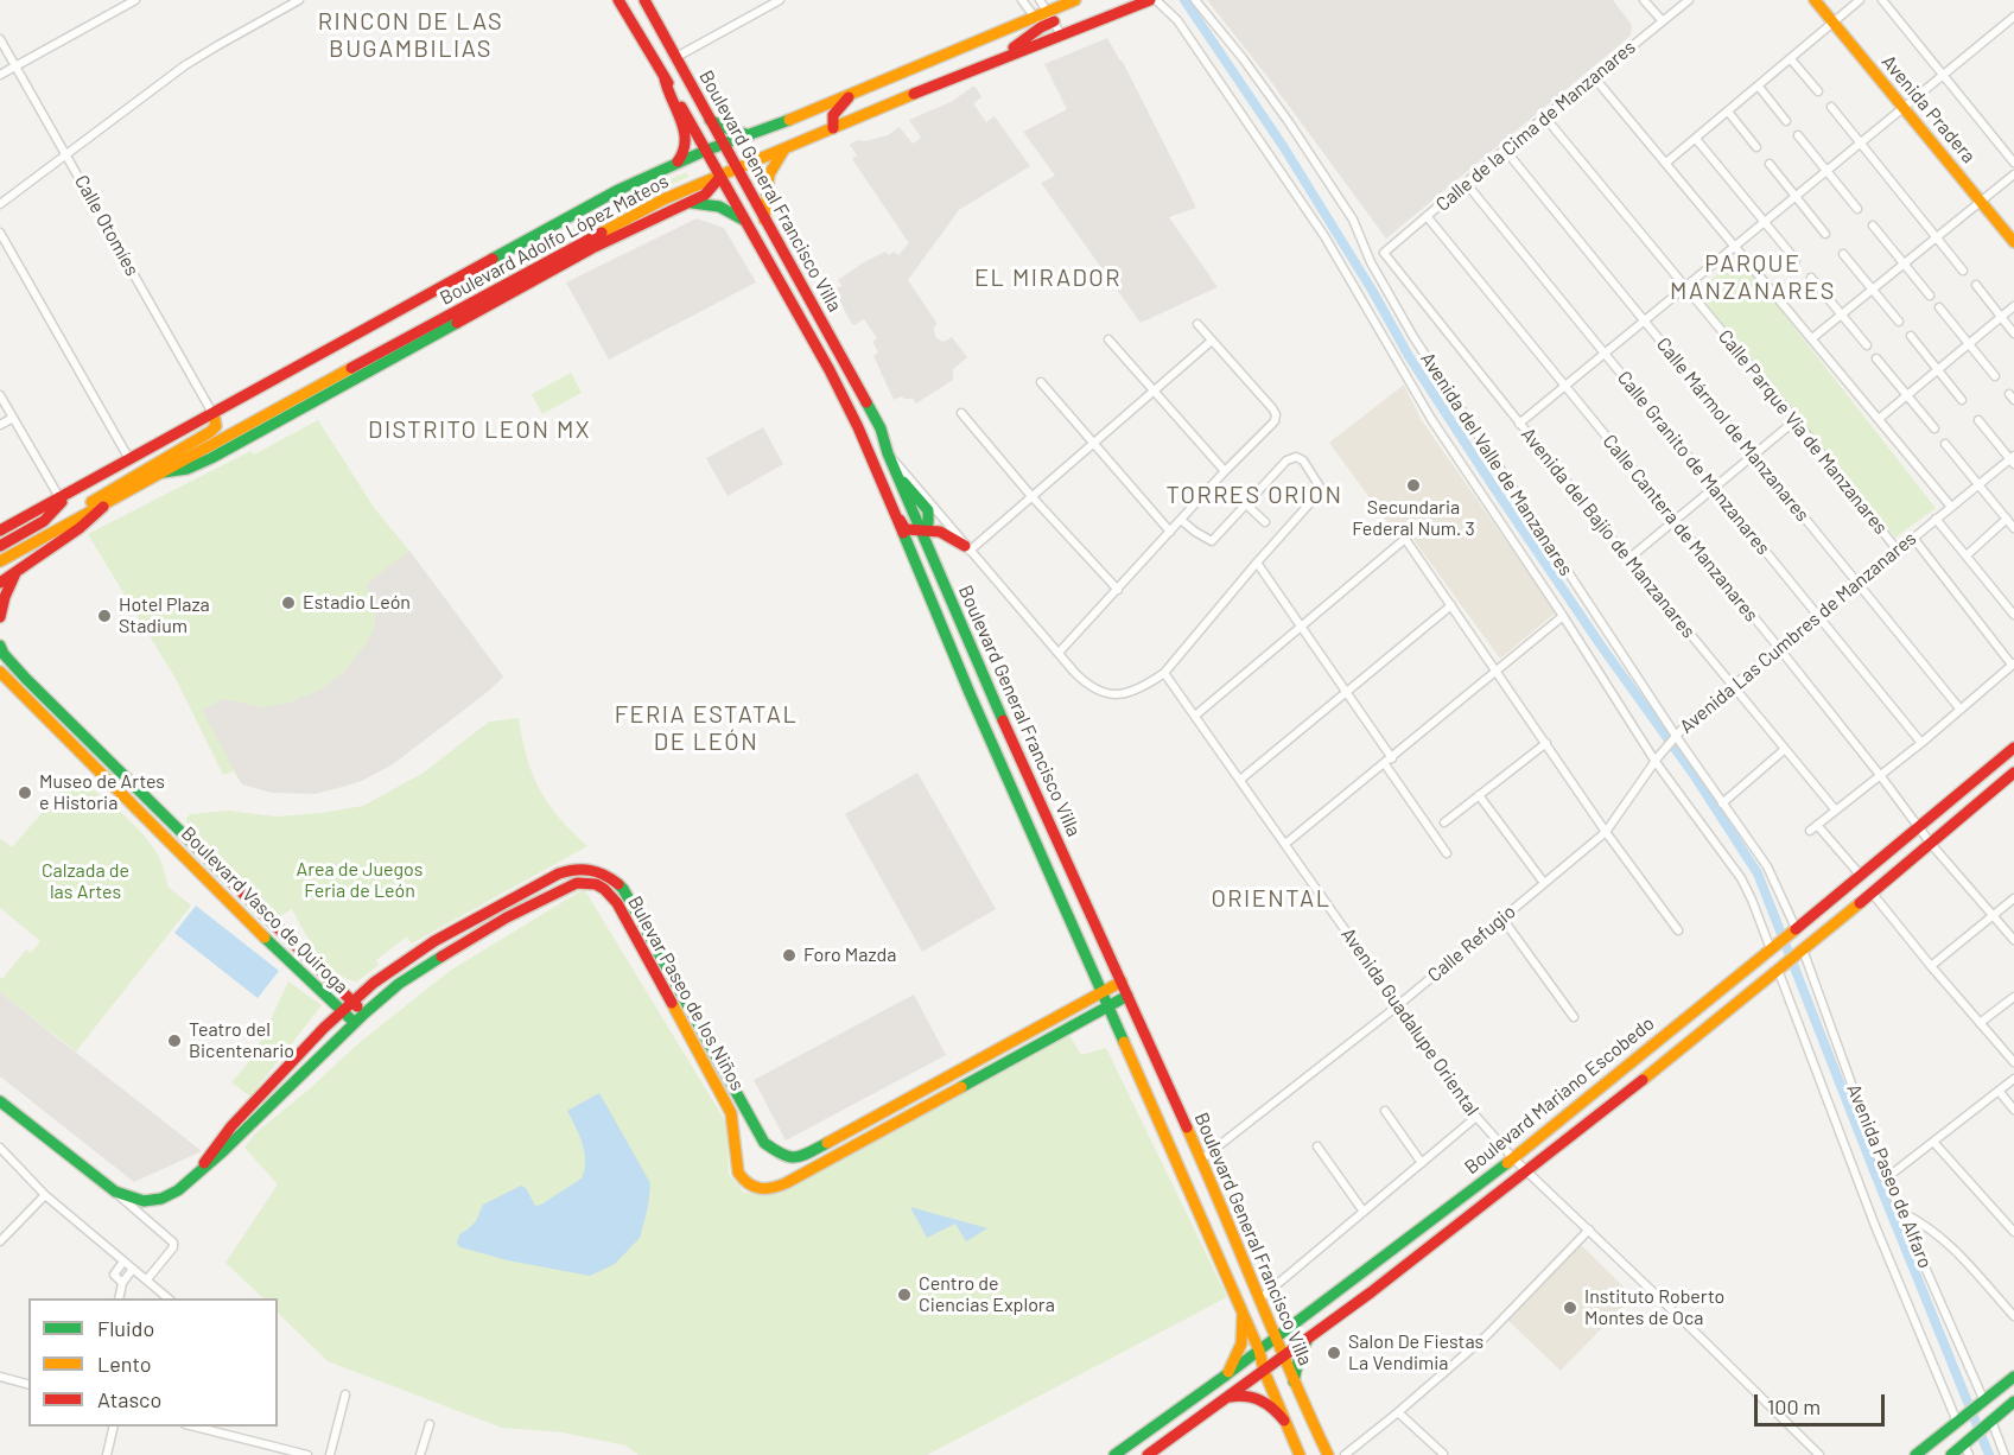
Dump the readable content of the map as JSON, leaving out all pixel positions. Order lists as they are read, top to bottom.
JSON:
{
  "streets": {
    "main road": [
      "Avenida Pradera",
      "Boulevard General Francisco Villa",
      "Boulevard Adolfo López Mateos",
      "Boulevard Vasco de Quiroga",
      "Bulevar Paseo de los Niños",
      "Boulevard Mariano Escobedo"
    ],
    "street": [
      "Calle de la Cima de Manzanares",
      "Calle Otomíes",
      "Calle Mármol de Manzanares",
      "Calle Parque Vía de Manzanares",
      "Calle Granito de Manzanares",
      "Avenida del Valle de Manzanares",
      "Calle Cantera de Manzanares",
      "Avenida del Bajío de Manzanares",
      "Avenida Las Cumbres de Manzanares",
      "Calle Refugio",
      "Avenida Guadalupe Oriental",
      "Avenida Paseo de Alfaro"
    ]
  },
  "crossings": [
    ["Calle de la Cima de Manzanares", "Calle Mármol de Manzanares"],
    ["Calle de la Cima de Manzanares", "Calle Parque Vía de Manzanares"],
    ["Calle de la Cima de Manzanares", "Calle Granito de Manzanares"],
    ["Calle de la Cima de Manzanares", "Calle Cantera de Manzanares"],
    ["Calle de la Cima de Manzanares", "Avenida del Bajío de Manzanares"],
    ["Boulevard General Francisco Villa", "Boulevard Adolfo López Mateos"],
    ["Boulevard General Francisco Villa", "Calle Refugio"],
    ["Boulevard General Francisco Villa", "Bulevar Paseo de los Niños"],
    ["Boulevard General Francisco Villa", "Boulevard Mariano Escobedo"],
    ["Calle Otomíes", "Boulevard Adolfo López Mateos"],
    ["Calle Mármol de Manzanares", "Avenida Las Cumbres de Manzanares"],
    ["Calle Parque Vía de Manzanares", "Avenida Las Cumbres de Manzanares"],
    ["Calle Granito de Manzanares", "Avenida Las Cumbres de Manzanares"],
    ["Avenida del Valle de Manzanares", "Avenida Las Cumbres de Manzanares"],
    ["Avenida del Valle de Manzanares", "Boulevard Mariano Escobedo"],
    ["Calle Cantera de Manzanares", "Avenida Las Cumbres de Manzanares"],
    ["Calle Cantera de Manzanares", "Boulevard Mariano Escobedo"],
    ["Avenida del Bajío de Manzanares", "Avenida Las Cumbres de Manzanares"],
    ["Avenida Las Cumbres de Manzanares", "Calle Refugio"],
    ["Boulevard Vasco de Quiroga", "Bulevar Paseo de los Niños"],
    ["Calle Refugio", "Avenida Guadalupe Oriental"],
    ["Avenida Guadalupe Oriental", "Boulevard Mariano Escobedo"],
    ["Boulevard Mariano Escobedo", "Avenida Paseo de Alfaro"]
  ],
  "districts": [
    "RINCON DE LAS BUGAMBILIAS",
    "PARQUE MANZANARES",
    "EL MIRADOR",
    "DISTRITO LEON MX",
    "TORRES ORION",
    "FERIA ESTATAL DE LEÓN",
    "ORIENTAL"
  ],
  "parks": ["Area de Juegos Feria de León", "Calzada de las Artes"],
  "places": [
    "Secundaria Federal Num. 3",
    "Estadio León",
    "Hotel Plaza Stadium",
    "Museo de Artes e Historia",
    "Foro Mazda",
    "Teatro del Bicentenario",
    "Centro de Ciencias Explora",
    "Instituto Roberto Montes de Oca",
    "Salon De Fiestas La Vendimia"
  ],
  "legend": ["Fluido", "Lento", "Atasco"],
  "scale_bar": "100 m"
}
